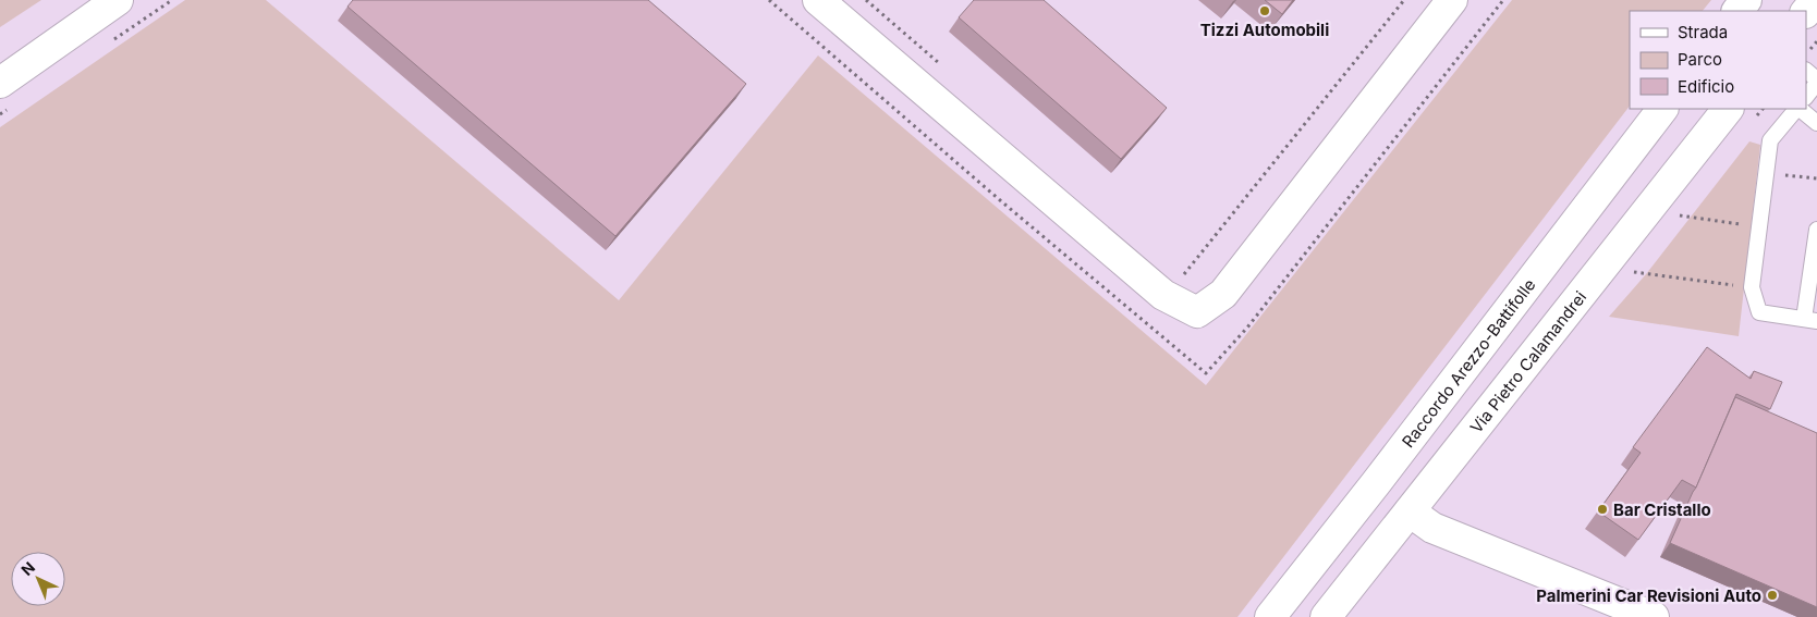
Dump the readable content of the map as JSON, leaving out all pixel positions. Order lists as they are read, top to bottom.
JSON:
{
  "streets": {
    "main road": ["Via Pietro Calamandrei", "Raccordo Arezzo-Battifolle"]
  },
  "places": ["Tizzi Automobili", "Bar Cristallo", "Palmerini Car Revisioni Auto"],
  "legend": ["Strada", "Parco", "Edificio"],
  "north": "top left"
}
